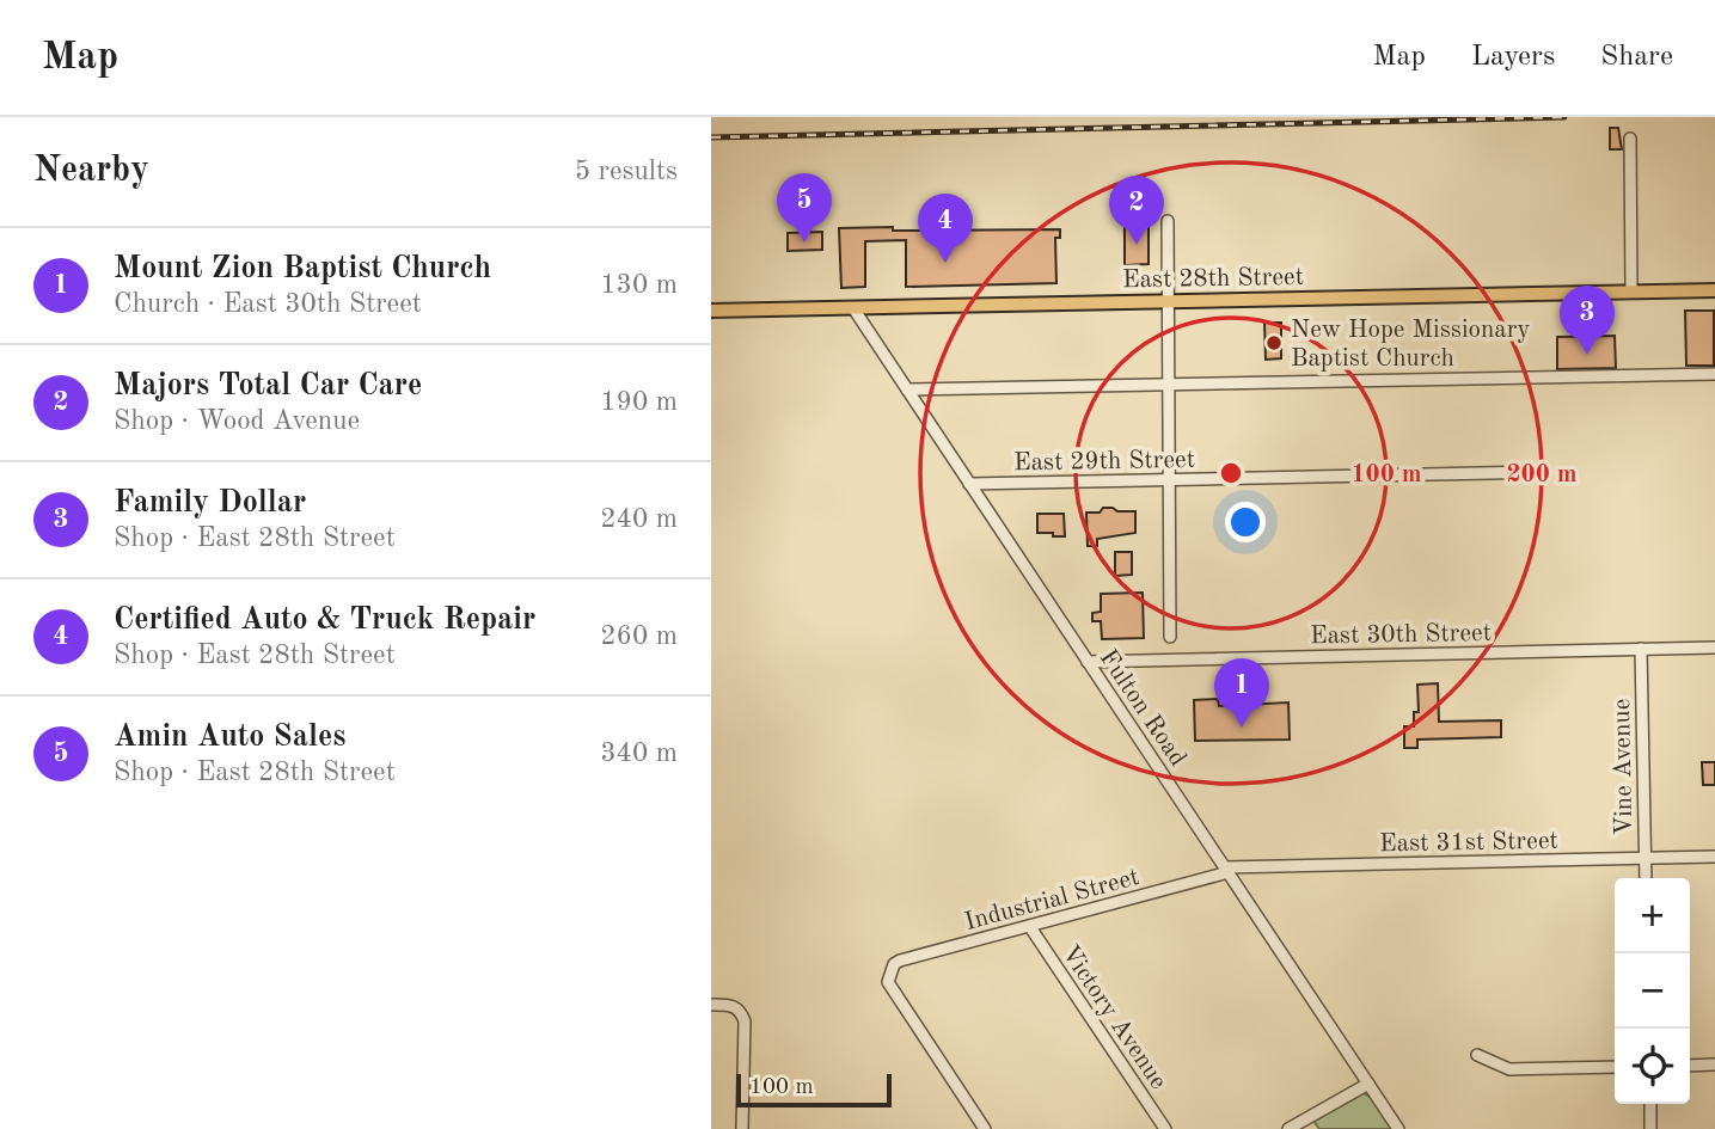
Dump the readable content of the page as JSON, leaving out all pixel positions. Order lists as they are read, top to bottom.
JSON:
{
  "streets": {
    "main road": ["East 28th Street"],
    "street": [
      "East 29th Street",
      "East 30th Street",
      "Fulton Road",
      "Vine Avenue",
      "East 31st Street",
      "Industrial Street",
      "Victory Avenue"
    ]
  },
  "crossings": [
    ["East 28th Street", "Fulton Road"],
    ["East 29th Street", "Fulton Road"],
    ["East 30th Street", "Fulton Road"],
    ["East 30th Street", "Vine Avenue"],
    ["Fulton Road", "East 31st Street"],
    ["Fulton Road", "Industrial Street"],
    ["Vine Avenue", "East 31st Street"],
    ["East 31st Street", "Industrial Street"],
    ["Industrial Street", "Victory Avenue"]
  ],
  "places": ["New Hope Missionary Baptist Church"],
  "scale_bar": "100 m",
  "page": {
    "header": "Map",
    "nav": ["Map", "Layers", "Share"],
    "heading": ["Nearby", "5 results"],
    "pins": [
      "5",
      "2",
      "4",
      "3",
      "1"
    ],
    "list": [
      {
        "mark": "1",
        "name": "Mount Zion Baptist Church",
        "note": "Church · East 30th Street",
        "value": "130 m"
      },
      {
        "mark": "2",
        "name": "Majors Total Car Care",
        "note": "Shop · Wood Avenue",
        "value": "190 m"
      },
      {
        "mark": "3",
        "name": "Family Dollar",
        "note": "Shop · East 28th Street",
        "value": "240 m"
      },
      {
        "mark": "4",
        "name": "Certified Auto & Truck Repair",
        "note": "Shop · East 28th Street",
        "value": "260 m"
      },
      {
        "mark": "5",
        "name": "Amin Auto Sales",
        "note": "Shop · East 28th Street",
        "value": "340 m"
      }
    ],
    "map_buttons": ["+", "−"],
    "scale": "100 m"
  },
  "rings": ["100 m", "200 m"]
}
